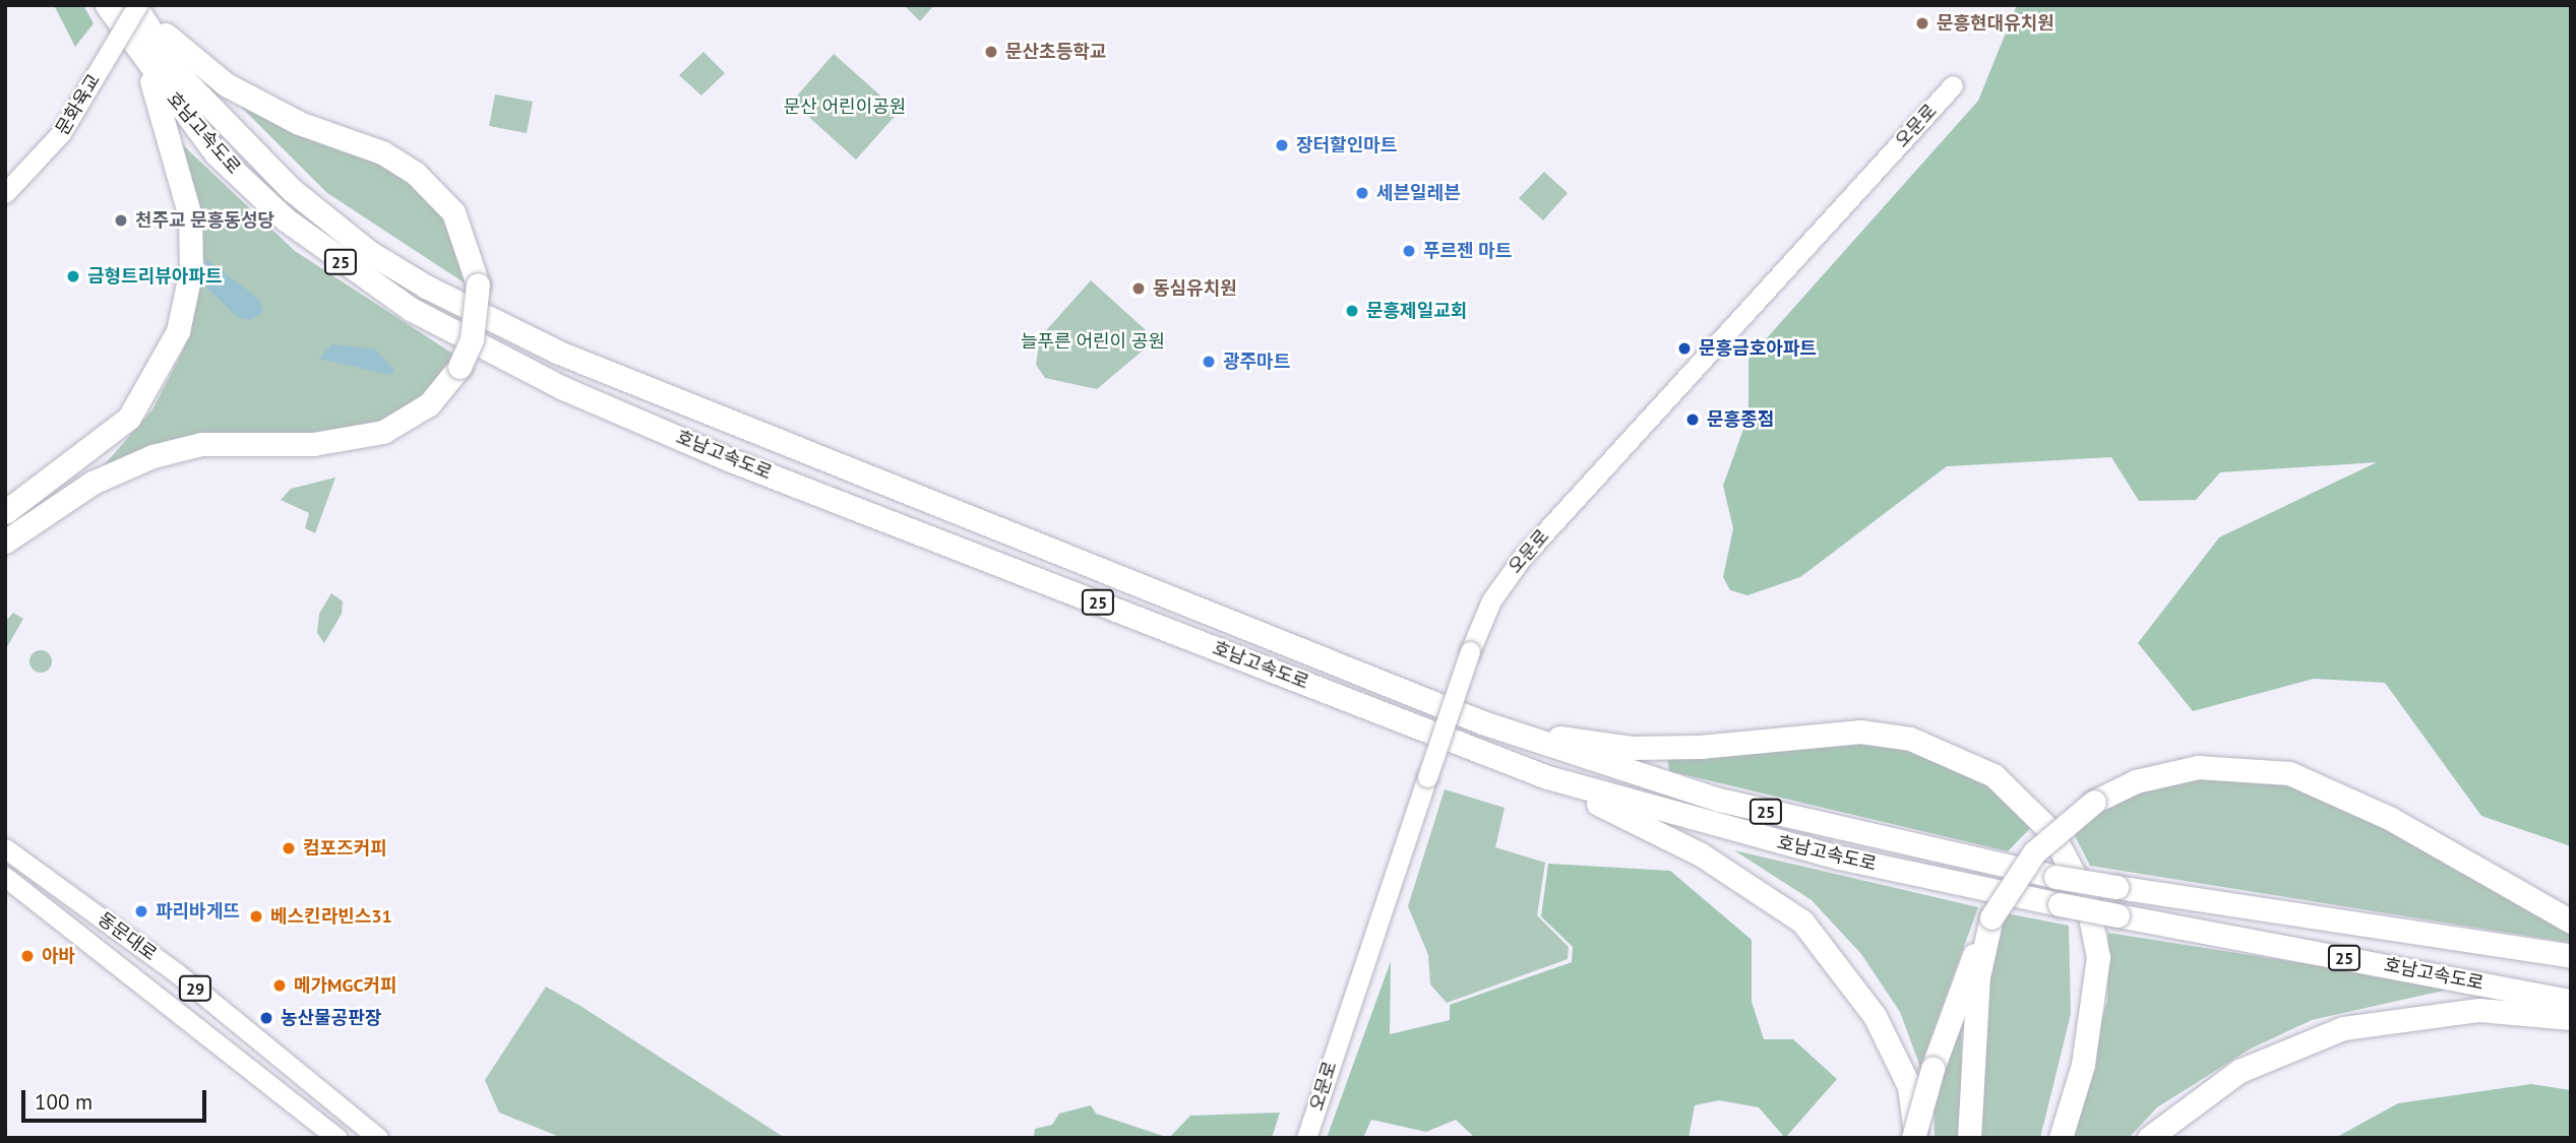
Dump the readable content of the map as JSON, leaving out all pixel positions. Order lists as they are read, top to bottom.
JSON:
{
  "streets": {
    "highway": ["호남고속도로", "25"],
    "main road": [
      "문화육교",
      "오문로",
      "동문대로",
      "29"
    ]
  },
  "crossings": [
    ["문화육교", "호남고속도로"]
  ],
  "parks": ["문산 어린이공원", "늘푸른 어린이 공원"],
  "places": [
    "문흥현대유치원",
    "문산초등학교",
    "장터할인마트",
    "세븐일레븐",
    "천주교 문흥동성당",
    "푸르젠 마트",
    "금형트리뷰아파트",
    "동심유치원",
    "문흥제일교회",
    "문흥금호아파트",
    "광주마트",
    "문흥종점",
    "컴포즈커피",
    "파리바게뜨",
    "베스킨라빈스31",
    "아바",
    "메가MGC커피",
    "농산물공판장"
  ],
  "scale_bar": "100 m"
}
